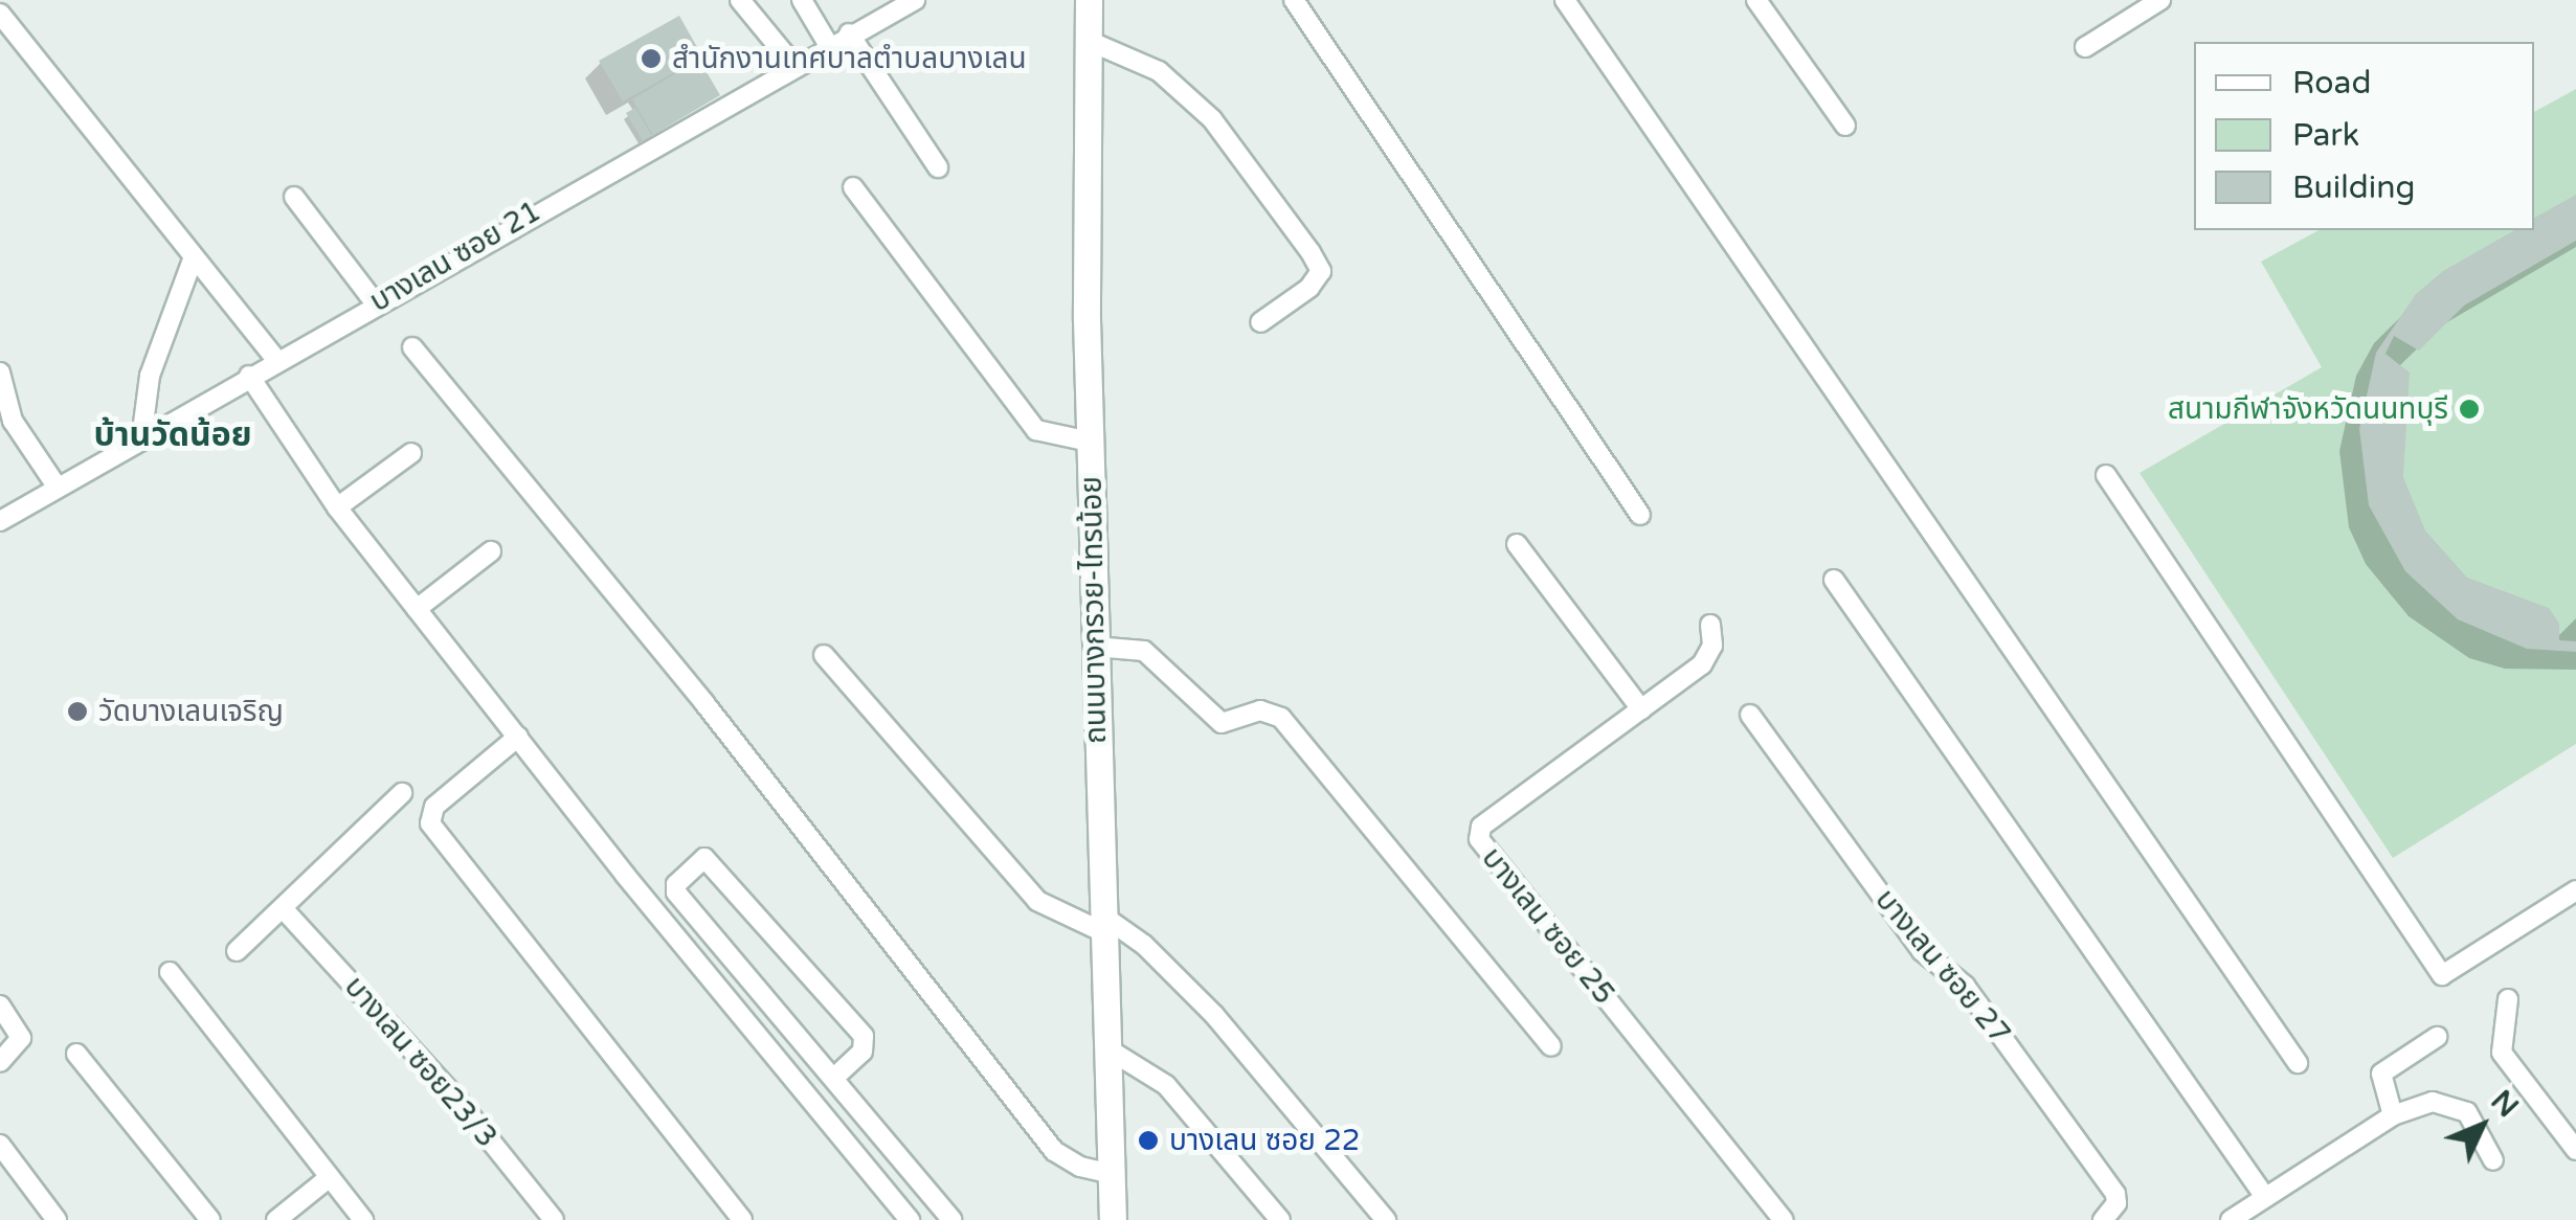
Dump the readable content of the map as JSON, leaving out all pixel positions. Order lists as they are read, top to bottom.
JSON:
{
  "streets": {
    "main road": ["ถนนบางกรวย-ไทรน้อย"],
    "street": [
      "บางเลน ซอย 21",
      "บางเลน ซอย 25",
      "บางเลน ซอย 27",
      "บางเลน ซอย23/3"
    ]
  },
  "districts": ["บ้านวัดน้อย"],
  "places": [
    "สำนักงานเทศบาลตำบลบางเลน",
    "สนามกีฬาจังหวัดนนทบุรี",
    "วัดบางเลนเจริญ",
    "บางเลน ซอย 22"
  ],
  "legend": ["Road", "Park", "Building"],
  "north": "top right"
}
